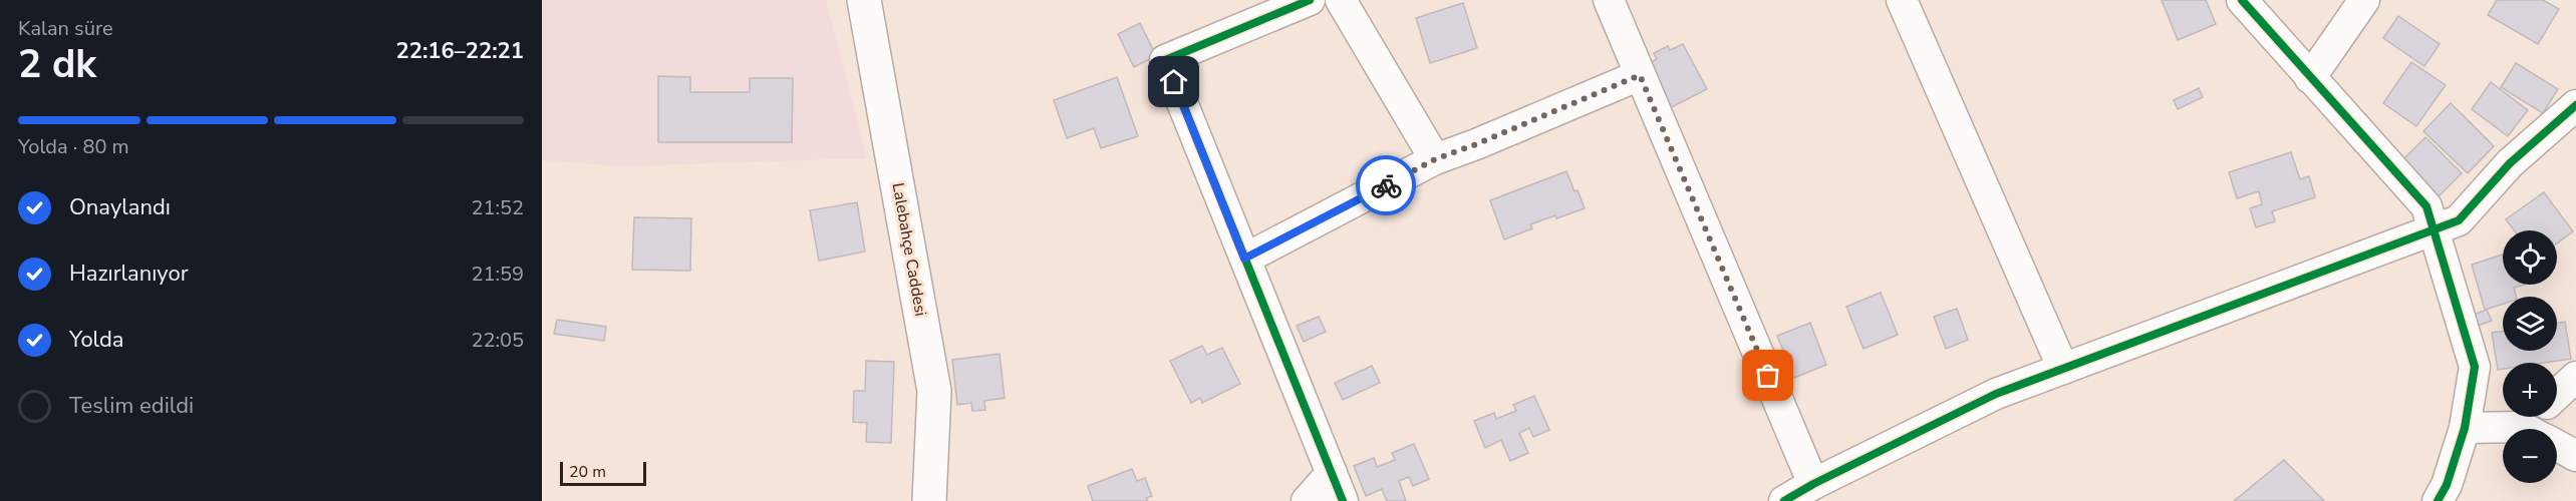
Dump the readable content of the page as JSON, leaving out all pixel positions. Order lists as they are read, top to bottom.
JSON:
{
  "streets": {
    "street": ["Lalebahçe Caddesi"]
  },
  "scale_bar": "20 m",
  "page": {
    "heading": ["2 dk", "Kalan süre", "22:16–22:21"],
    "bar": "Yolda · 80 m",
    "list": [
      ["Onaylandı", "21:52"],
      ["Hazırlanıyor", "21:59"],
      ["Yolda", "22:05"],
      "Teslim edildi"
    ],
    "map_buttons": ["+", "−"],
    "scale": "20 m"
  }
}
